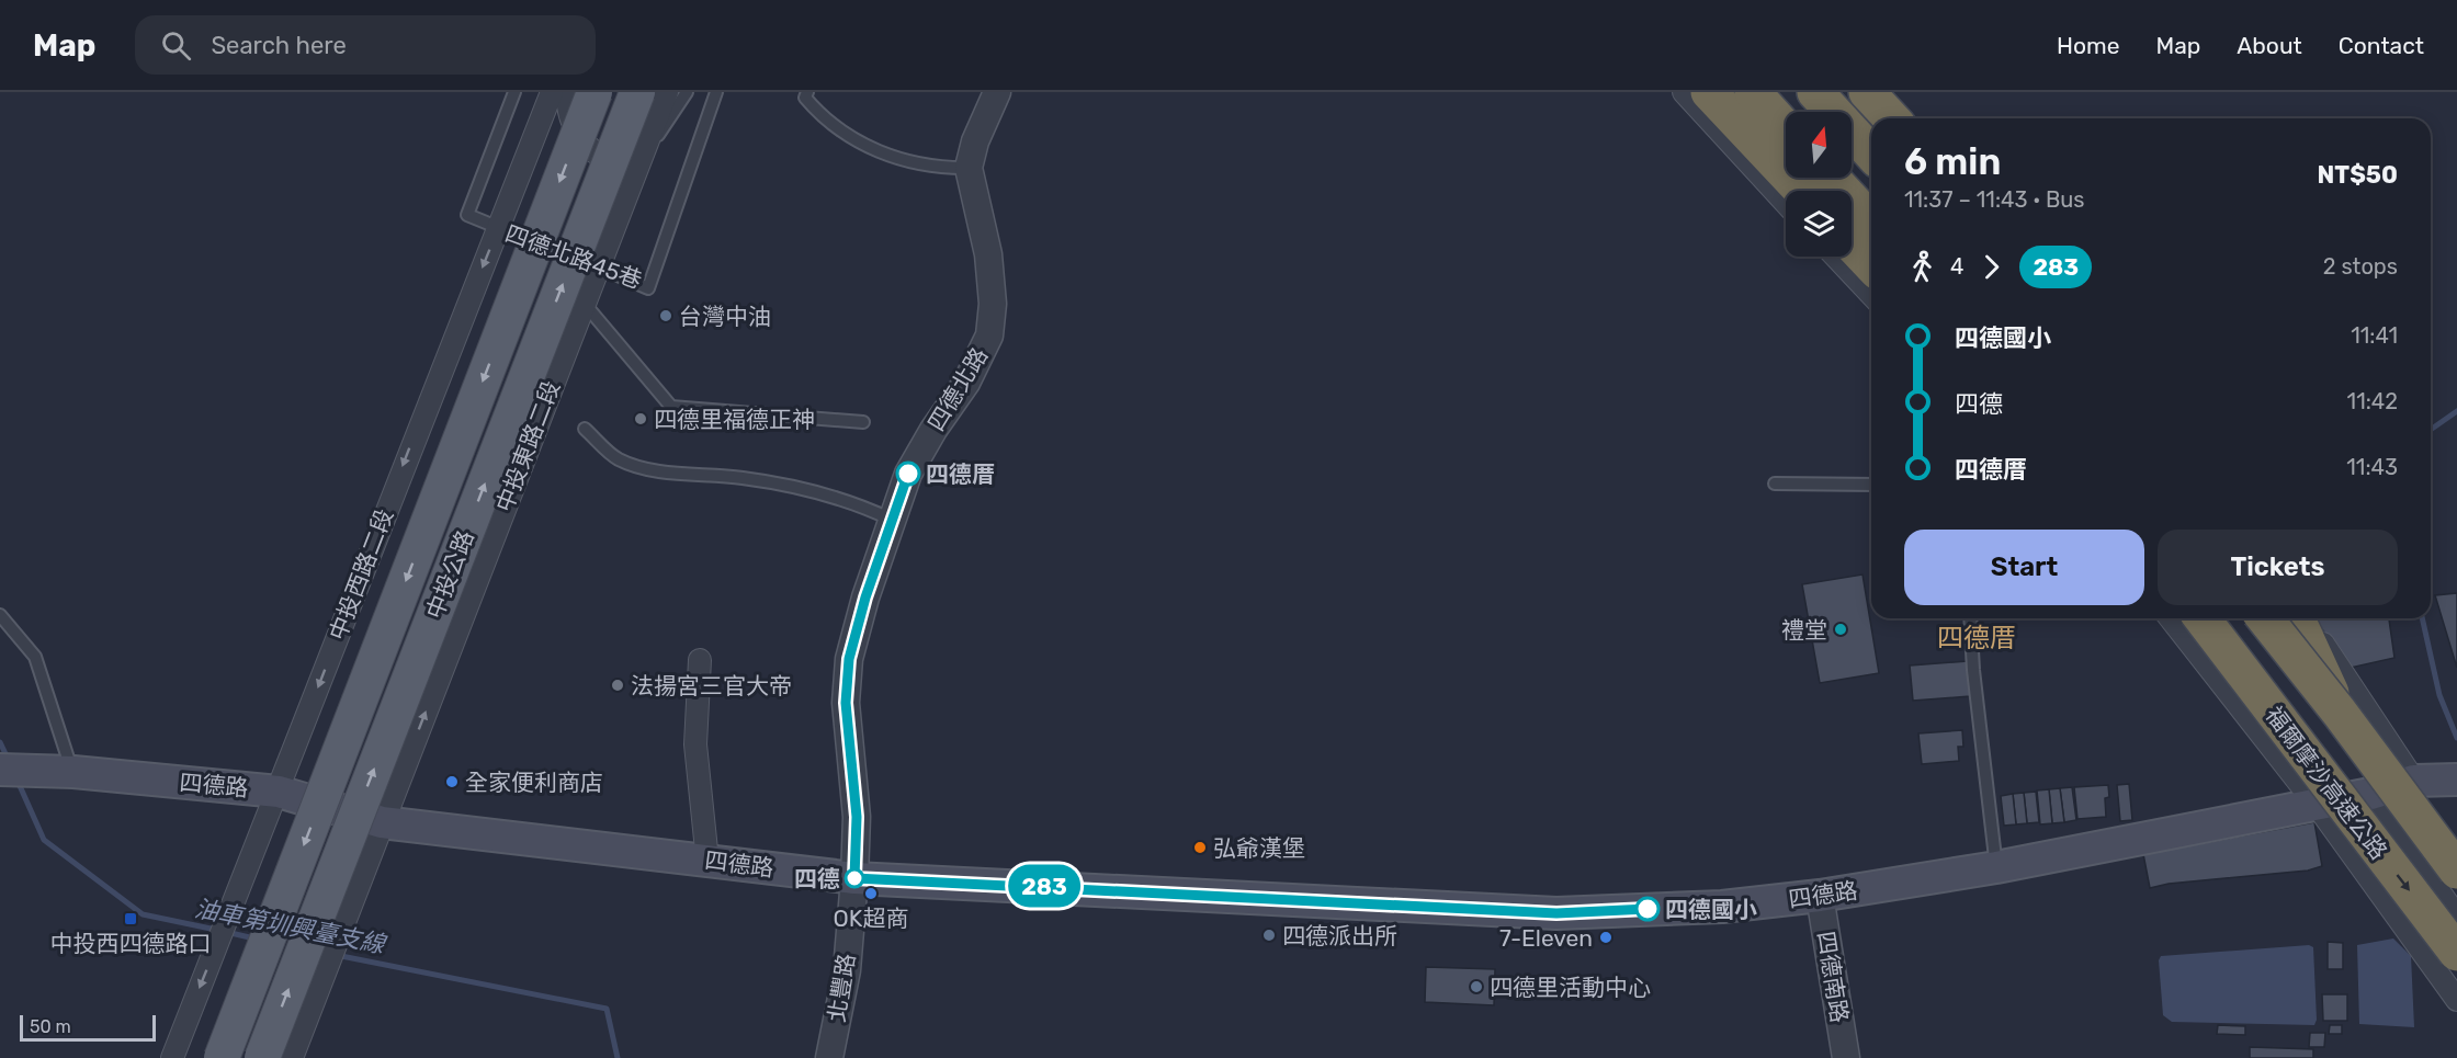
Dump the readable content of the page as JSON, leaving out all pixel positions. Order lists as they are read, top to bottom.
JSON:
{
  "streets": {
    "highway": ["福爾摩沙高速公路"],
    "main road": ["中投公路", "四德路"],
    "street": [
      "四德北路",
      "中投東路二段",
      "中投西路二段",
      "四德南路",
      "北豐路"
    ],
    "lane": ["四德北路45巷"]
  },
  "crossings": [
    ["四德北路45巷", "中投東路二段"],
    ["四德北路45巷", "中投西路二段"],
    ["四德北路", "四德路"],
    ["四德北路", "北豐路"],
    ["中投東路二段", "四德路"],
    ["中投西路二段", "四德路"],
    ["四德路", "四德南路"],
    ["四德路", "北豐路"]
  ],
  "one_way": ["中投東路二段", "中投西路二段"],
  "districts": ["四德厝"],
  "water": ["油車第圳興臺支線"],
  "places": {
    "other": [
      "台灣中油",
      "四德里福德正神",
      "四德厝",
      "禮堂",
      "法揚宮三官大帝",
      "全家便利商店",
      "弘爺漢堡",
      "四德",
      "OK超商",
      "四德國小",
      "四德派出所",
      "7-Eleven",
      "四德里活動中心"
    ],
    "transit": ["中投西四德路口"]
  },
  "lines": ["bus line 283"],
  "scale_bar": "50 m",
  "north": "top",
  "page": {
    "header": "Map",
    "search": "Search here",
    "nav": [
      "Home",
      "Map",
      "About",
      "Contact"
    ],
    "on_map": "283",
    "heading": ["6 min", "11:37 – 11:43 · Bus", "NT$50"],
    "legs": ["4", "283", "2 stops"],
    "list": [
      {
        "name": "四德國小",
        "value": "11:41"
      },
      {
        "name": "四德",
        "value": "11:42"
      },
      {
        "name": "四德厝",
        "value": "11:43"
      }
    ],
    "buttons": ["Start", "Tickets"],
    "scale": "50 m"
  }
}
